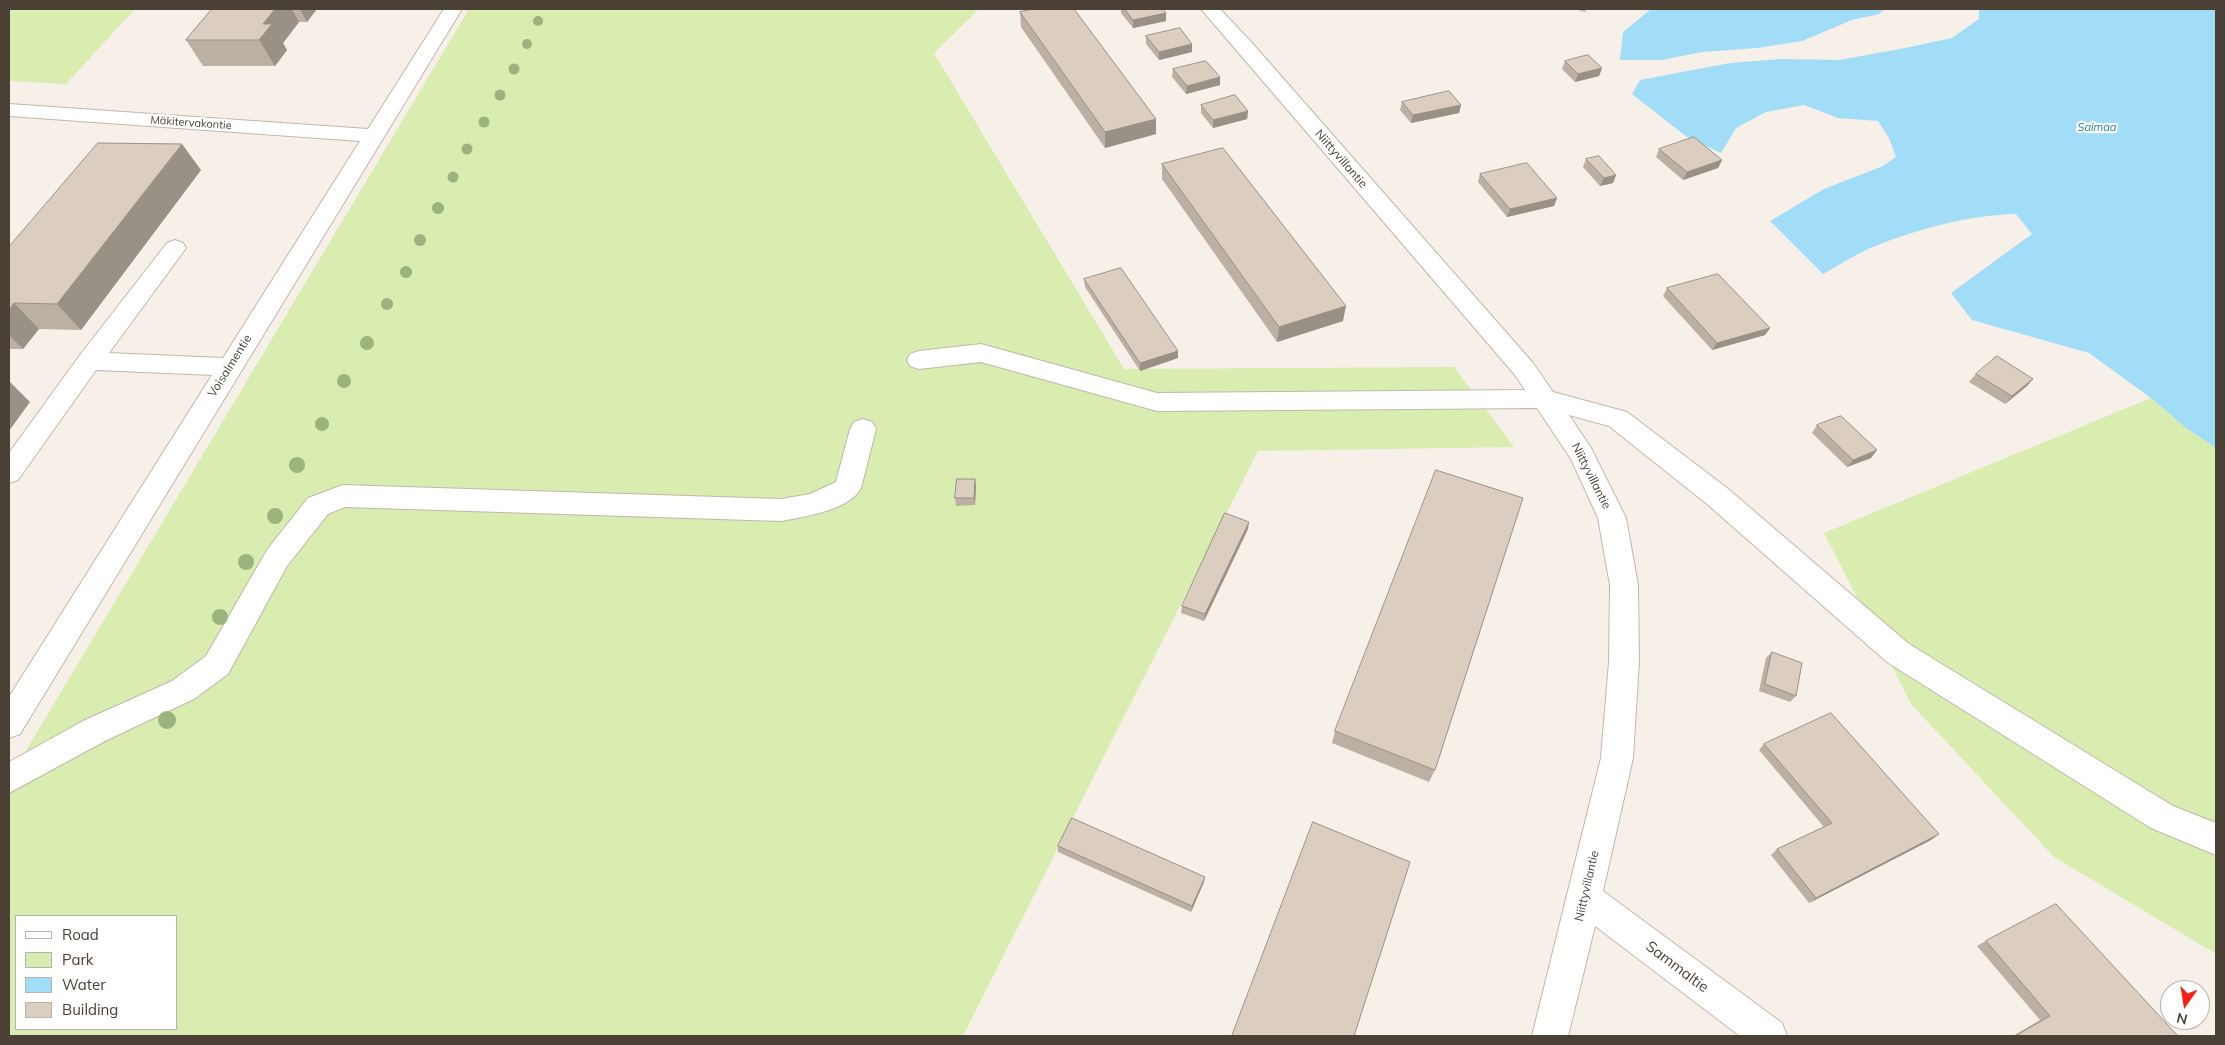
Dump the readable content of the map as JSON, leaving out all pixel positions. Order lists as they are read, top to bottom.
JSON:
{
  "streets": {
    "street": [
      "Mäkitervakontie",
      "Niittyvillantie",
      "Voisalmentie",
      "Sammaltie"
    ]
  },
  "crossings": [
    ["Mäkitervakontie", "Voisalmentie"],
    ["Niittyvillantie", "Sammaltie"]
  ],
  "water": ["Saimaa"],
  "legend": [
    "Road",
    "Park",
    "Water",
    "Building"
  ],
  "north": "bottom"
}
